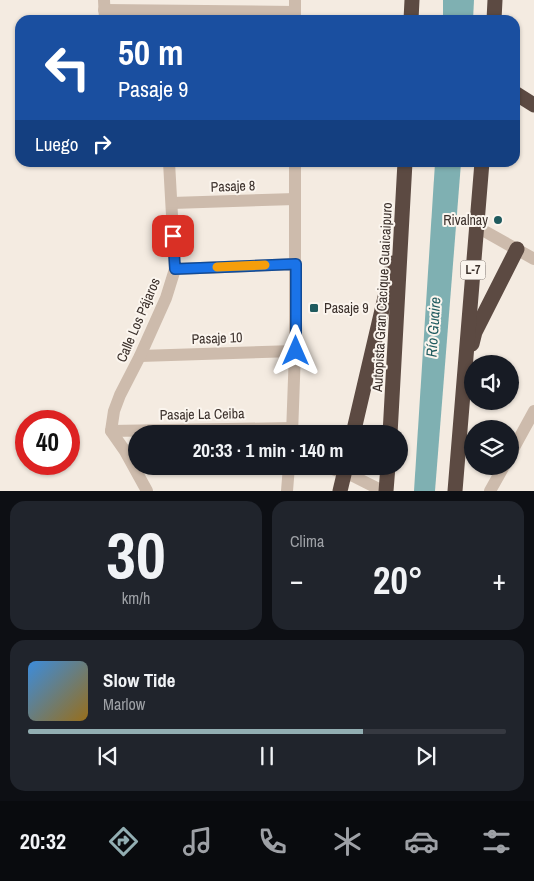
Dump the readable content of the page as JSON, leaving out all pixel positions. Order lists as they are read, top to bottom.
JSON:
{
  "streets": {
    "highway": ["L-7", "Autopista Gran Cacique Guaicaipuro"],
    "street": [
      "Pasaje 8",
      "Calle Los Pájaros",
      "Pasaje 10",
      "Pasaje La Ceiba"
    ]
  },
  "crossings": [
    ["Pasaje 8", "Calle Los Pájaros"],
    ["Calle Los Pájaros", "Pasaje 10"],
    ["Calle Los Pájaros", "Pasaje La Ceiba"]
  ],
  "water": ["Río Guaire"],
  "places": {
    "other": ["Rivalnay"],
    "transit": ["Pasaje 9"]
  },
  "page": {
    "turn": ["50 m", "Pasaje 9"],
    "then": "Luego",
    "limit": "40",
    "trip": "20:33 · 1 min · 140 m",
    "tile": [
      ["30", "km/h"],
      "Clima"
    ],
    "heat": ["−", "20°", "+"],
    "song": ["Slow Tide", "Marlow"],
    "tabs": "20:32"
  }
}
